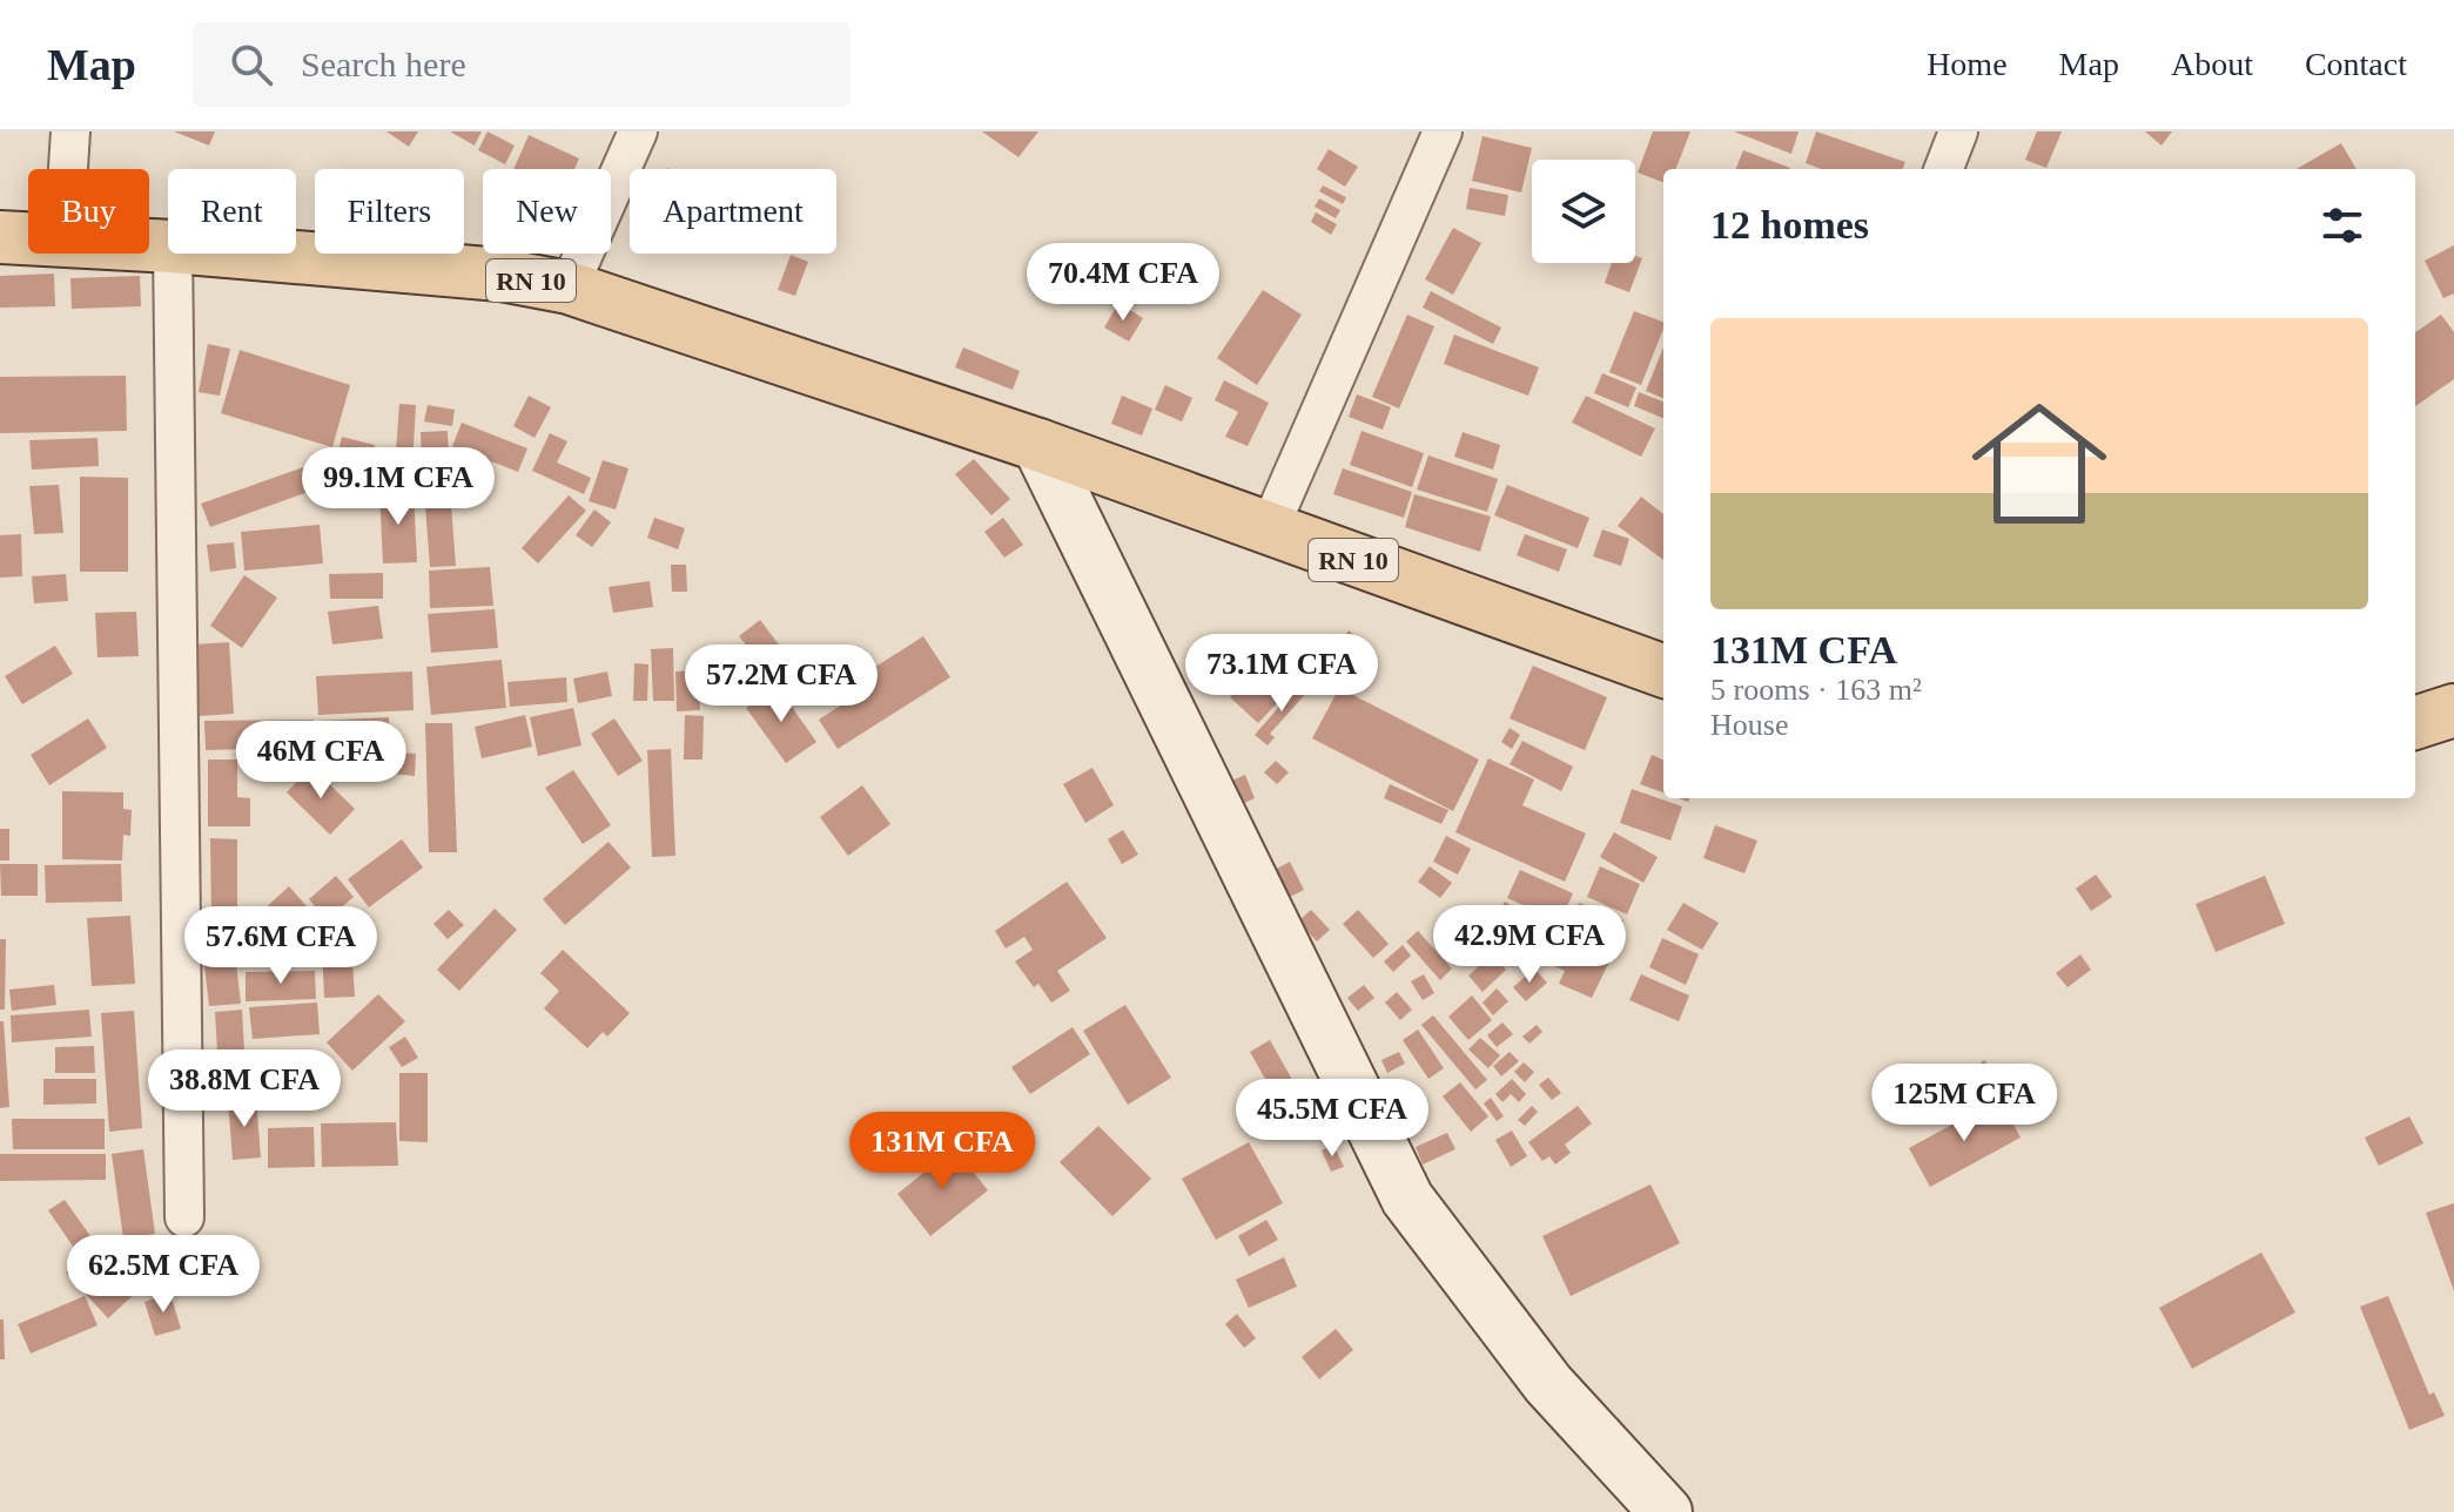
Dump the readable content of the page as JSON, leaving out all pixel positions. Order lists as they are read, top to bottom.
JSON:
{
  "streets": {
    "main road": ["RN 10"]
  },
  "page": {
    "header": "Map",
    "search": "Search here",
    "nav": [
      "Home",
      "Map",
      "About",
      "Contact"
    ],
    "chip": [
      "Buy",
      "Rent",
      "Filters",
      "New",
      "Apartment"
    ],
    "heading": "12 homes",
    "price": [
      "70.4M CFA",
      "99.1M CFA",
      "73.1M CFA",
      "57.2M CFA",
      "46M CFA",
      "42.9M CFA",
      "57.6M CFA",
      "38.8M CFA",
      "125M CFA",
      "45.5M CFA",
      "131M CFA",
      "62.5M CFA"
    ],
    "list": [
      {
        "name": "131M CFA",
        "note": "5 rooms · 163 m² · House"
      }
    ]
  }
}
